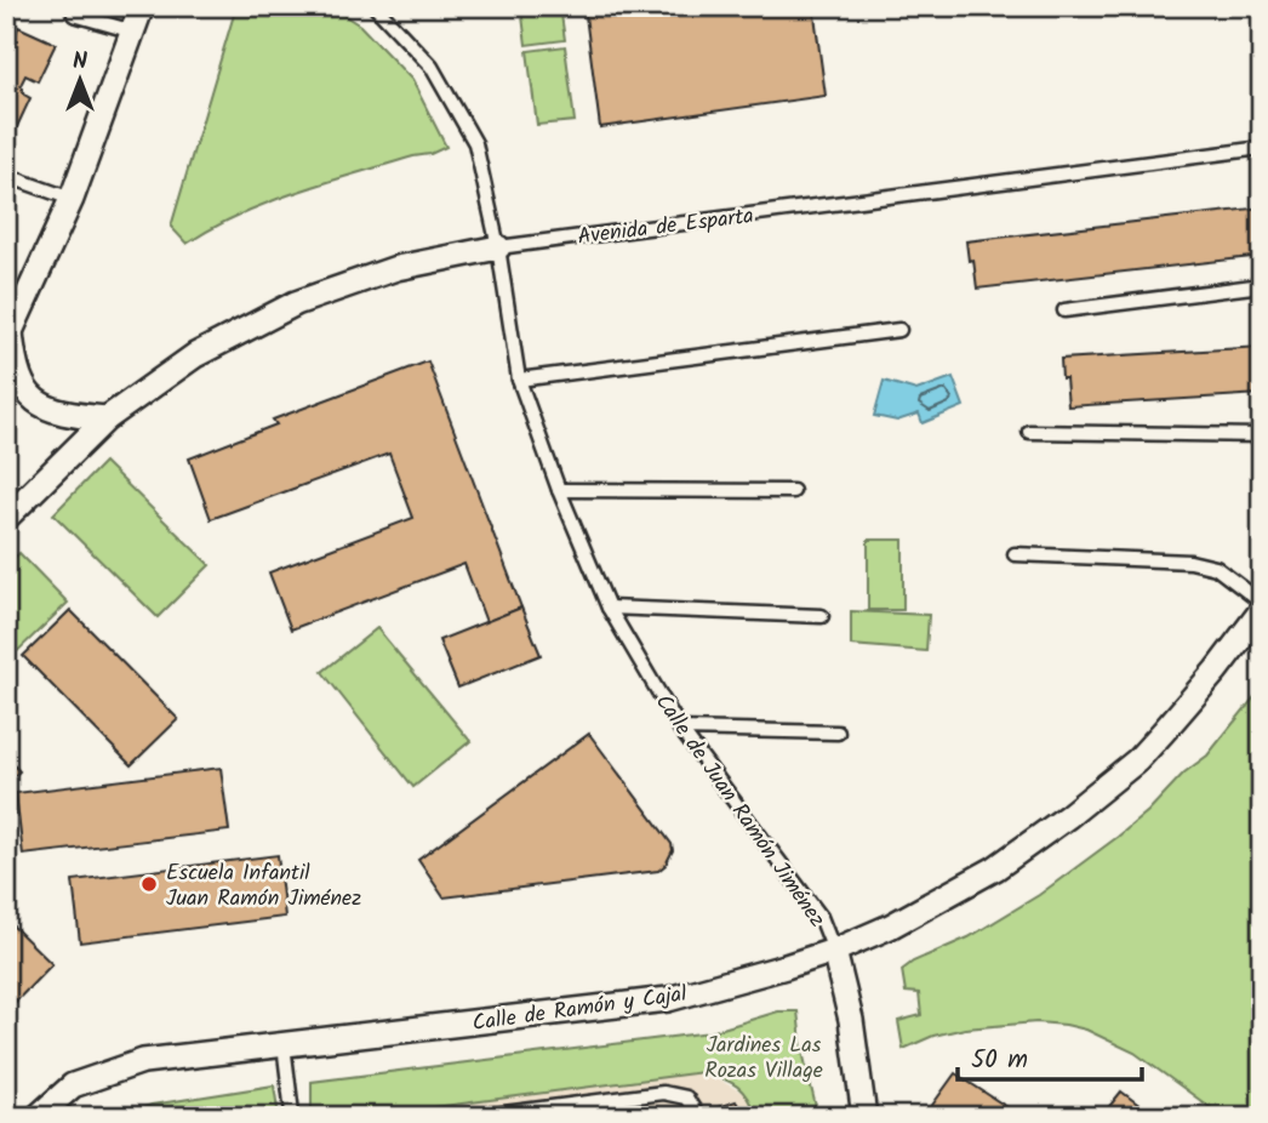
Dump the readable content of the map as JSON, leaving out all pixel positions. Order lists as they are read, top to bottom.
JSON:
{
  "streets": {
    "street": ["Avenida de Esparta", "Calle de Juan Ramón Jiménez", "Calle de Ramón y Cajal"]
  },
  "crossings": [
    ["Avenida de Esparta", "Calle de Juan Ramón Jiménez"],
    ["Calle de Juan Ramón Jiménez", "Calle de Ramón y Cajal"]
  ],
  "parks": ["Jardines Las Rozas Village"],
  "places": ["Escuela Infantil Juan Ramón Jiménez"],
  "scale_bar": "50 m",
  "north": "top"
}
